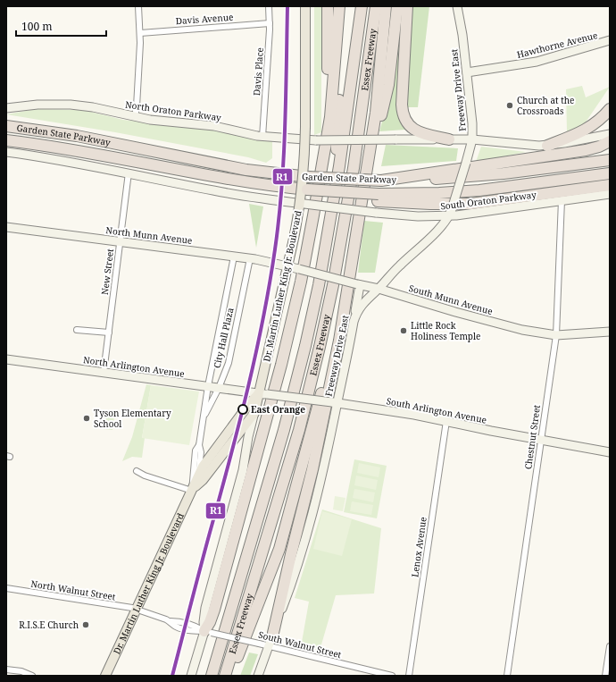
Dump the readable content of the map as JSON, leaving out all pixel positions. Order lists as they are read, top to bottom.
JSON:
{
  "streets": {
    "highway": ["Essex Freeway", "Garden State Parkway"],
    "main road": [
      "Hawthorne Avenue",
      "Freeway Drive East",
      "North Oraton Parkway",
      "South Oraton Parkway",
      "North Munn Avenue",
      "Dr. Martin Luther King Jr. Boulevard",
      "South Munn Avenue",
      "North Arlington Avenue",
      "South Arlington Avenue"
    ],
    "street": [
      "Davis Avenue",
      "Davis Place",
      "New Street",
      "City Hall Plaza",
      "Chestnut Street",
      "Lenox Avenue",
      "North Walnut Street",
      "South Walnut Street"
    ]
  },
  "crossings": [
    ["Davis Avenue", "Davis Place"],
    ["Hawthorne Avenue", "Freeway Drive East"],
    ["Davis Place", "North Oraton Parkway"],
    ["Freeway Drive East", "South Oraton Parkway"],
    ["Freeway Drive East", "South Munn Avenue"],
    ["Freeway Drive East", "South Arlington Avenue"],
    ["Freeway Drive East", "South Walnut Street"],
    ["South Oraton Parkway", "New Street"],
    ["South Oraton Parkway", "Chestnut Street"],
    ["North Munn Avenue", "New Street"],
    ["North Munn Avenue", "Dr. Martin Luther King Jr. Boulevard"],
    ["North Munn Avenue", "South Munn Avenue"],
    ["North Munn Avenue", "City Hall Plaza"],
    ["New Street", "North Arlington Avenue"],
    ["Dr. Martin Luther King Jr. Boulevard", "South Munn Avenue"],
    ["Dr. Martin Luther King Jr. Boulevard", "City Hall Plaza"],
    ["Dr. Martin Luther King Jr. Boulevard", "North Arlington Avenue"],
    ["Dr. Martin Luther King Jr. Boulevard", "South Arlington Avenue"],
    ["Dr. Martin Luther King Jr. Boulevard", "North Walnut Street"],
    ["Dr. Martin Luther King Jr. Boulevard", "South Walnut Street"],
    ["South Munn Avenue", "Chestnut Street"],
    ["City Hall Plaza", "North Arlington Avenue"],
    ["North Arlington Avenue", "South Arlington Avenue"],
    ["South Arlington Avenue", "Chestnut Street"],
    ["South Arlington Avenue", "Lenox Avenue"],
    ["North Walnut Street", "South Walnut Street"]
  ],
  "places": [
    "Church at the Crossroads",
    "Little Rock Holiness Temple",
    "East Orange",
    "Tyson Elementary School",
    "R.I.S.E Church"
  ],
  "lines": ["transit line R1"],
  "scale_bar": "100 m"
}
